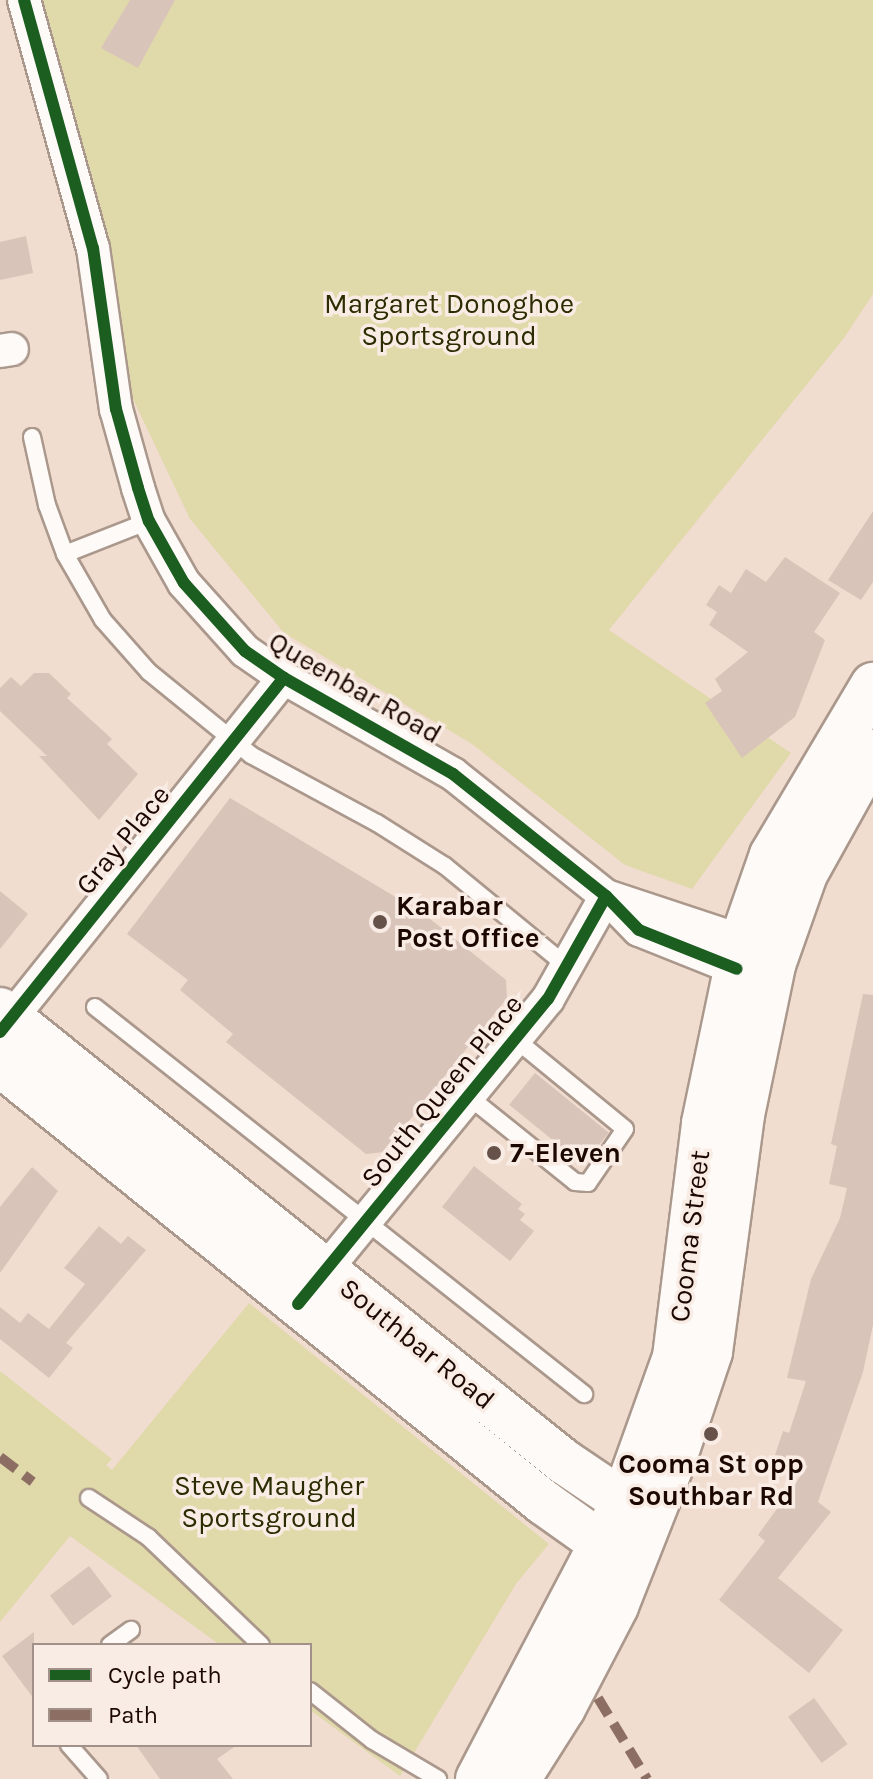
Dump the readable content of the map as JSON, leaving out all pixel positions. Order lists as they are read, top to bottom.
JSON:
{
  "streets": {
    "main road": ["Cooma Street", "Southbar Road"],
    "street": ["Queenbar Road", "Gray Place", "South Queen Place"]
  },
  "crossings": [
    ["Queenbar Road", "Gray Place"],
    ["Queenbar Road", "South Queen Place"],
    ["Queenbar Road", "Cooma Street"],
    ["Gray Place", "Southbar Road"],
    ["South Queen Place", "Southbar Road"],
    ["Cooma Street", "Southbar Road"]
  ],
  "parks": ["Margaret Donoghoe Sportsground", "Steve Maugher Sportsground"],
  "places": ["Karabar Post Office", "7-Eleven", "Cooma St opp Southbar Rd"],
  "legend": ["Cycle path", "Path"]
}
